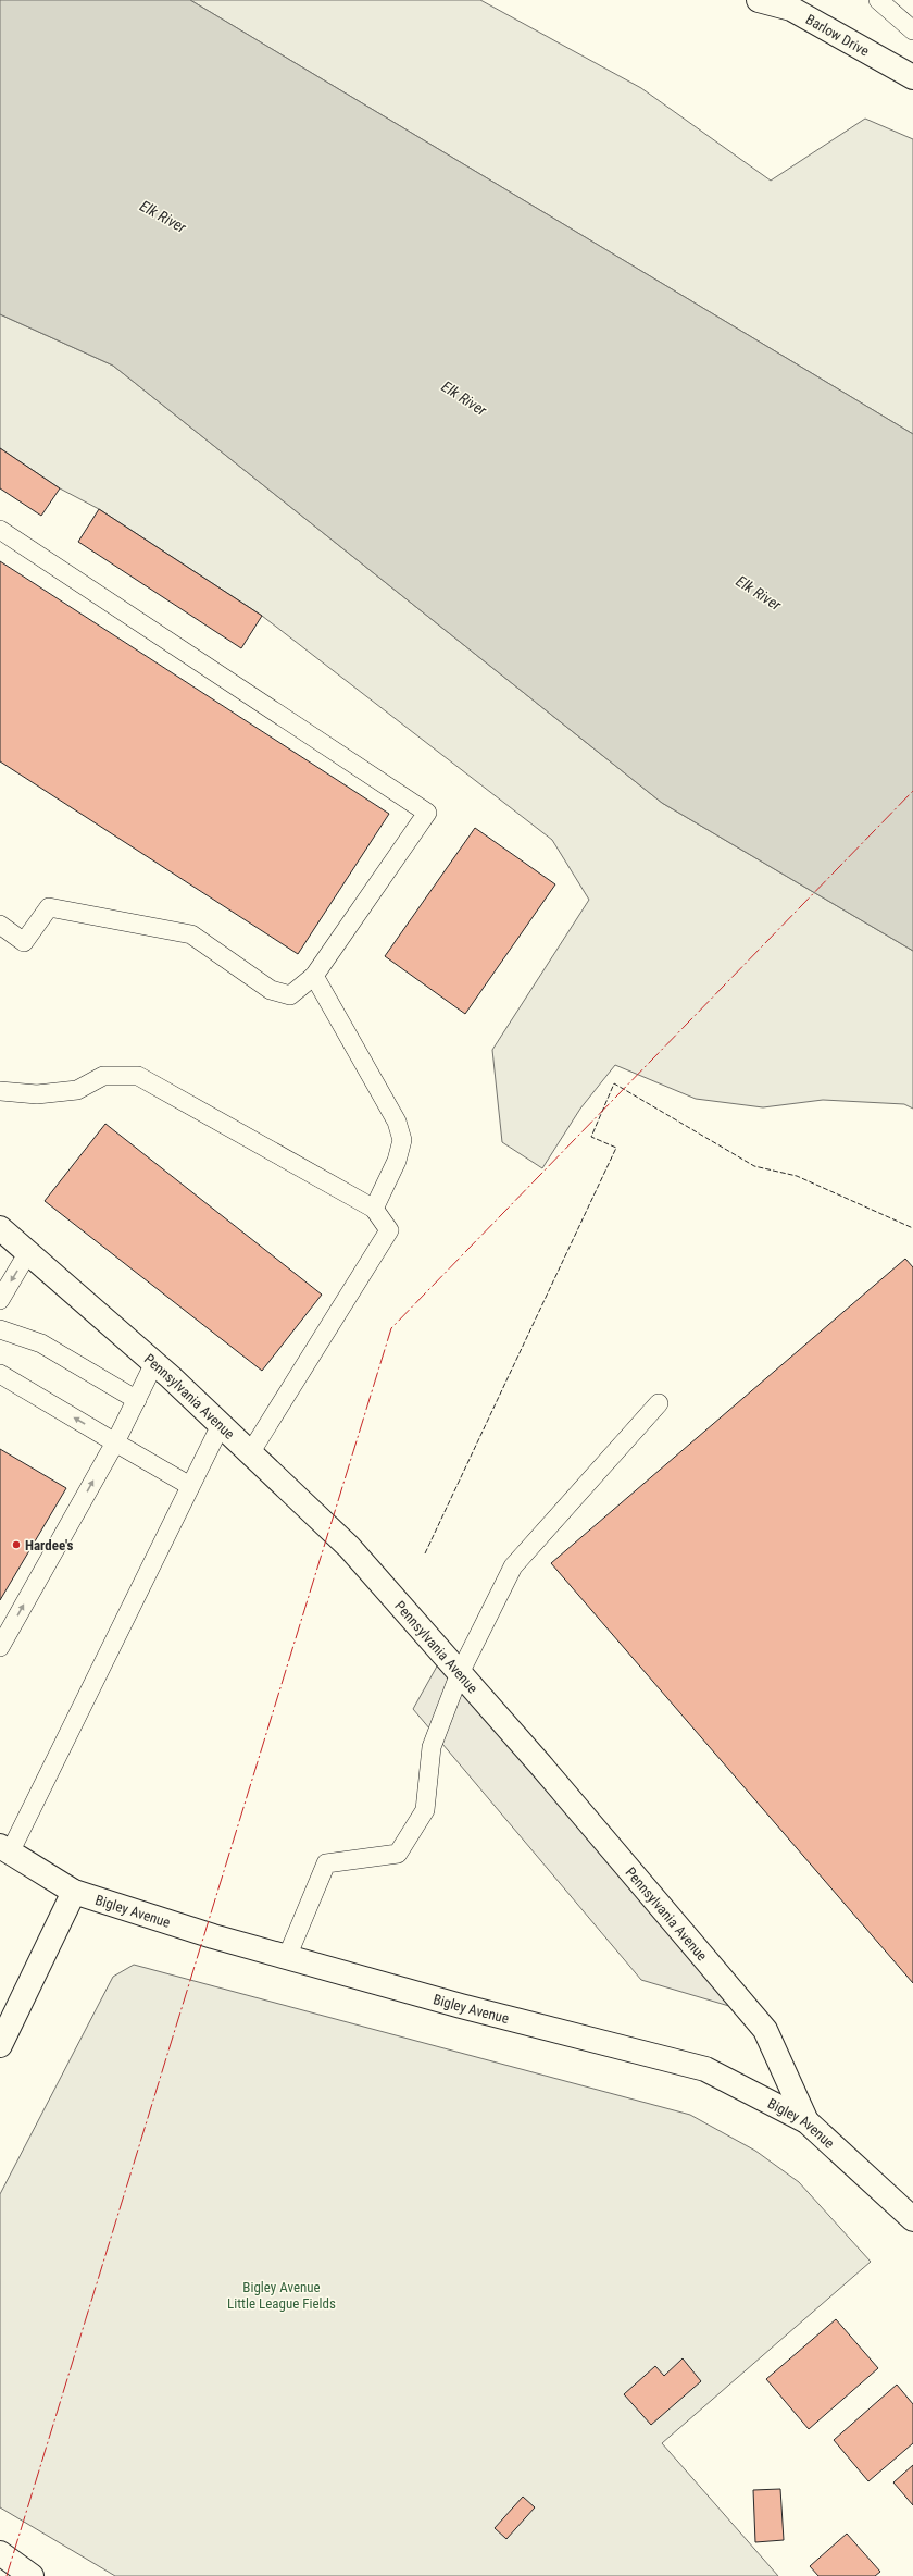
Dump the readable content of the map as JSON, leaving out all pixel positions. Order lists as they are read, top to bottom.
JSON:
{
  "streets": {
    "main road": ["Barlow Drive", "Pennsylvania Avenue", "Bigley Avenue"]
  },
  "crossings": [
    ["Pennsylvania Avenue", "Bigley Avenue"]
  ],
  "water": ["Elk River"],
  "parks": ["Bigley Avenue Little League Fields"],
  "places": ["Hardee's"]
}
